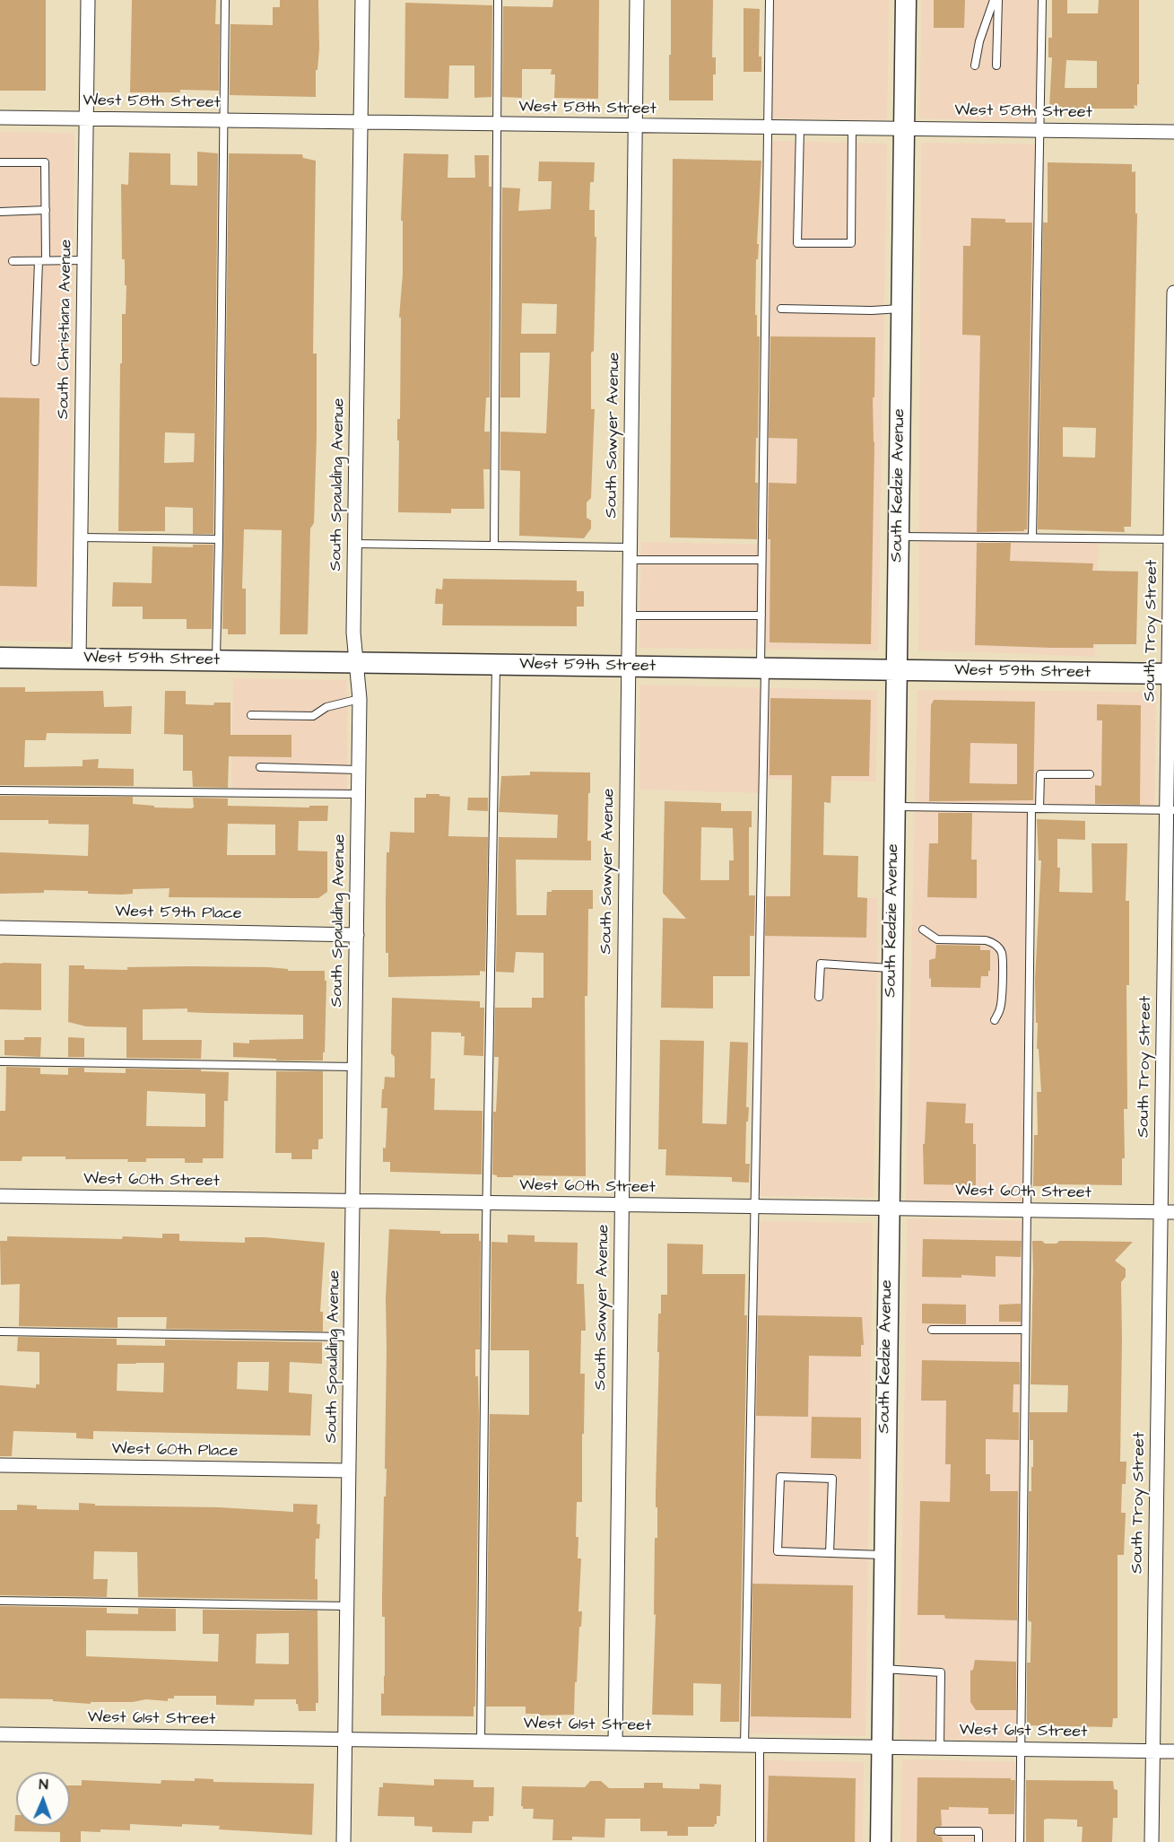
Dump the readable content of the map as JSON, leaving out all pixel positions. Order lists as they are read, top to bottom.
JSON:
{
  "streets": {
    "main road": ["South Kedzie Avenue", "West 59th Street"],
    "street": [
      "West 58th Street",
      "South Christiana Avenue",
      "South Sawyer Avenue",
      "South Spaulding Avenue",
      "South Troy Street",
      "West 59th Place",
      "West 60th Street",
      "West 60th Place",
      "West 61st Street"
    ]
  },
  "crossings": [
    ["West 58th Street", "South Christiana Avenue"],
    ["West 58th Street", "South Sawyer Avenue"],
    ["West 58th Street", "South Spaulding Avenue"],
    ["West 58th Street", "South Kedzie Avenue"],
    ["South Christiana Avenue", "West 59th Street"],
    ["South Sawyer Avenue", "West 59th Street"],
    ["South Sawyer Avenue", "West 60th Street"],
    ["South Sawyer Avenue", "West 61st Street"],
    ["South Spaulding Avenue", "West 59th Street"],
    ["South Spaulding Avenue", "West 59th Place"],
    ["South Spaulding Avenue", "West 60th Street"],
    ["South Spaulding Avenue", "West 60th Place"],
    ["South Spaulding Avenue", "West 61st Street"],
    ["South Kedzie Avenue", "West 59th Street"],
    ["South Kedzie Avenue", "West 60th Street"],
    ["South Kedzie Avenue", "West 61st Street"],
    ["South Troy Street", "West 59th Street"],
    ["South Troy Street", "West 60th Street"],
    ["South Troy Street", "West 61st Street"]
  ],
  "north": "top"
}
